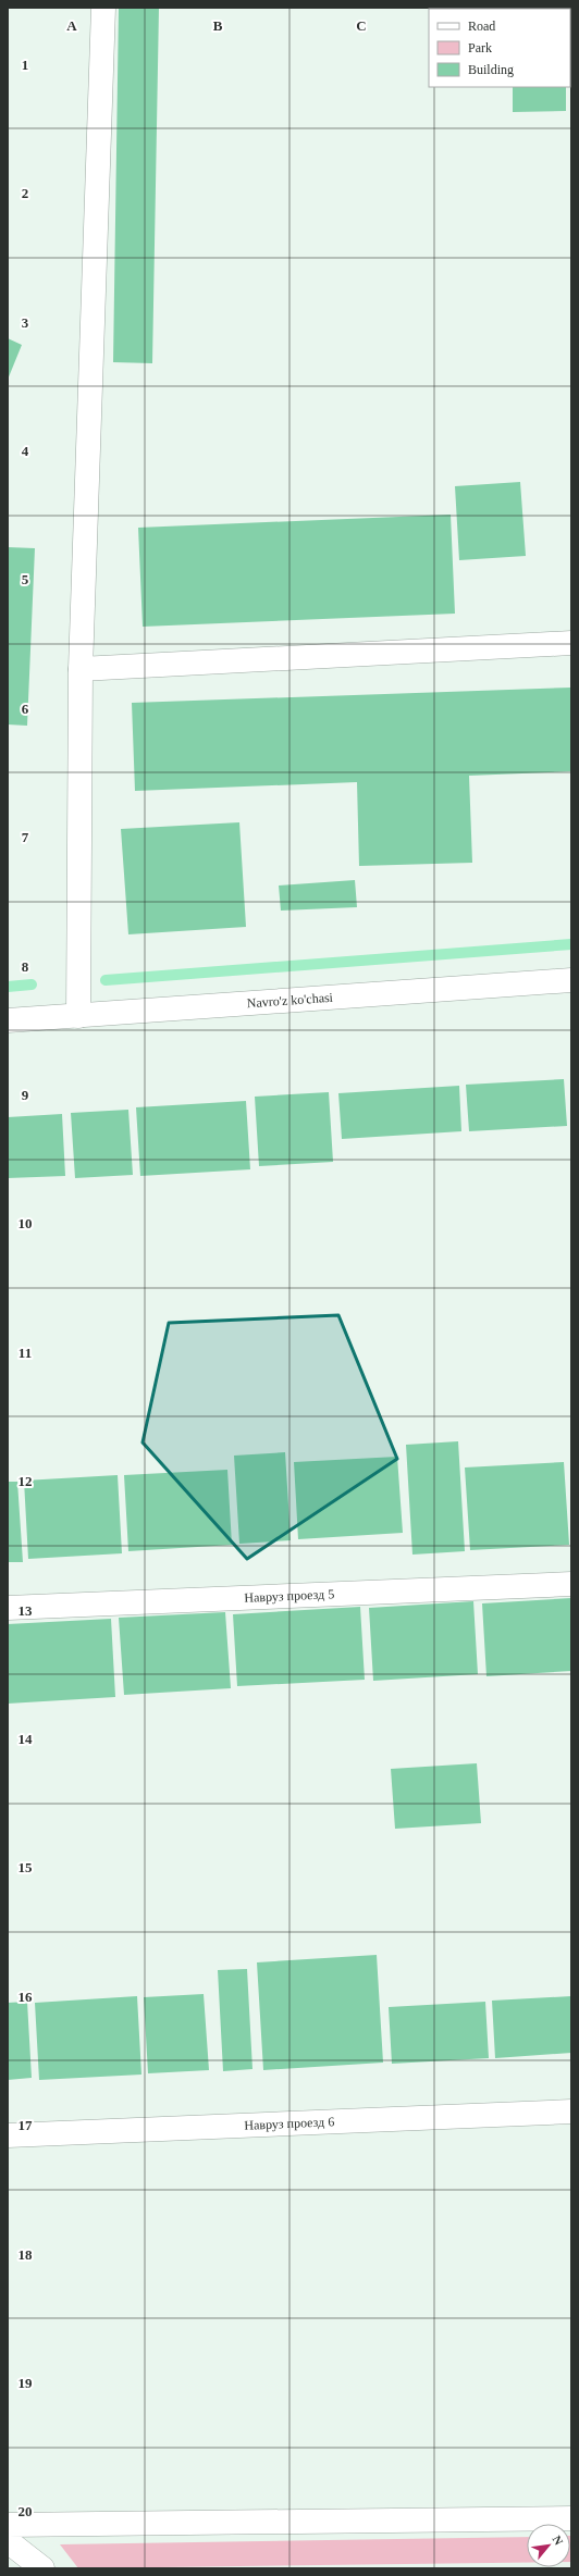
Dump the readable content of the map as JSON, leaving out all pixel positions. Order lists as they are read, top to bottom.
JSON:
{
  "streets": {
    "main road": ["Navro'z ko'chasi", "Навруз проезд 5", "Навруз проезд 6"]
  },
  "legend": ["Road", "Park", "Building"],
  "north": "top right",
  "grid": {
    "columns": ["A", "B", "C"],
    "rows": [
      "1",
      "2",
      "3",
      "4",
      "5",
      "6",
      "7",
      "8",
      "9",
      "10",
      "11",
      "12",
      "13",
      "14",
      "15",
      "16",
      "17",
      "18",
      "19",
      "20"
    ]
  }
}
